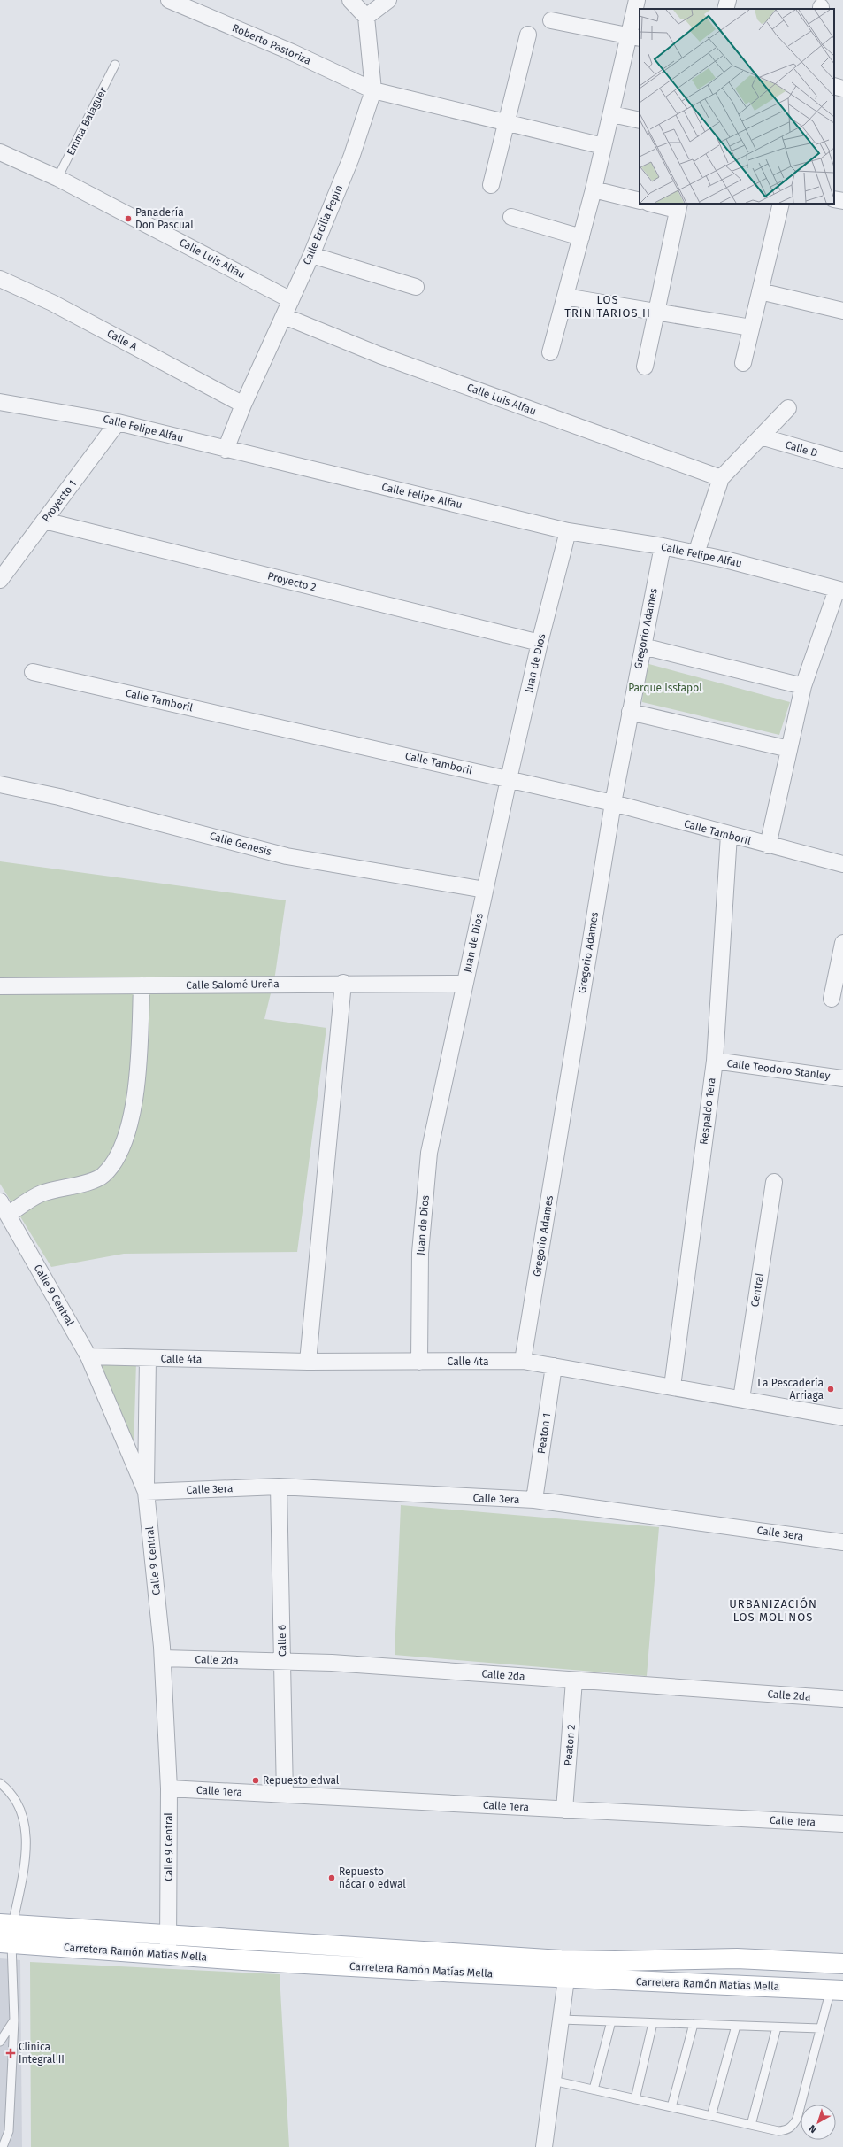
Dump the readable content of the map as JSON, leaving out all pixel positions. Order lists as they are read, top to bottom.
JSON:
{
  "streets": {
    "main road": ["Carretera Ramón Matías Mella"],
    "street": [
      "Roberto Pastoriza",
      "Calle Ercilia Pepín",
      "Calle Luis Alfau",
      "Calle A",
      "Calle Felipe Alfau",
      "Calle D",
      "Proyecto 1",
      "Proyecto 2",
      "Gregorio Adames",
      "Juan de Dios",
      "Calle Tamboril",
      "Calle Genesis",
      "Calle Salomé Ureña",
      "Calle Teodoro Stanley",
      "Respaldo 1era",
      "Central",
      "Calle 9 Central",
      "Calle 4ta",
      "Peaton 1",
      "Calle 3era",
      "Calle 6",
      "Calle 2da",
      "Peaton 2",
      "Calle 1era"
    ],
    "lane": ["Emma Balaguer"]
  },
  "crossings": [
    ["Roberto Pastoriza", "Calle Ercilia Pepín"],
    ["Emma Balaguer", "Calle Luis Alfau"],
    ["Calle Ercilia Pepín", "Calle Luis Alfau"],
    ["Calle Ercilia Pepín", "Calle A"],
    ["Calle Ercilia Pepín", "Calle Felipe Alfau"],
    ["Calle Felipe Alfau", "Proyecto 1"],
    ["Calle Felipe Alfau", "Gregorio Adames"],
    ["Calle Felipe Alfau", "Juan de Dios"],
    ["Proyecto 1", "Proyecto 2"],
    ["Proyecto 2", "Juan de Dios"],
    ["Gregorio Adames", "Calle Tamboril"],
    ["Gregorio Adames", "Calle 4ta"],
    ["Juan de Dios", "Calle Tamboril"],
    ["Juan de Dios", "Calle Genesis"],
    ["Juan de Dios", "Calle Salomé Ureña"],
    ["Juan de Dios", "Calle 4ta"],
    ["Calle Tamboril", "Respaldo 1era"],
    ["Calle Teodoro Stanley", "Respaldo 1era"],
    ["Respaldo 1era", "Calle 4ta"],
    ["Central", "Calle 4ta"],
    ["Calle 9 Central", "Calle 4ta"],
    ["Calle 9 Central", "Calle 3era"],
    ["Calle 9 Central", "Calle 2da"],
    ["Calle 9 Central", "Calle 1era"],
    ["Calle 9 Central", "Carretera Ramón Matías Mella"],
    ["Calle 4ta", "Peaton 1"],
    ["Peaton 1", "Calle 3era"],
    ["Calle 3era", "Calle 6"],
    ["Calle 6", "Calle 2da"],
    ["Calle 6", "Calle 1era"],
    ["Calle 2da", "Peaton 2"],
    ["Peaton 2", "Calle 1era"]
  ],
  "districts": ["LOS TRINITARIOS II", "URBANIZACIÓN LOS MOLINOS"],
  "parks": ["Parque Issfapol"],
  "places": {
    "other": [
      "Panadería Don Pascual",
      "La Pescadería Arriaga",
      "Repuesto edwal",
      "Repuesto nácar o edwal"
    ],
    "health": ["Clinica Integral II"]
  },
  "north": "bottom left"
}
